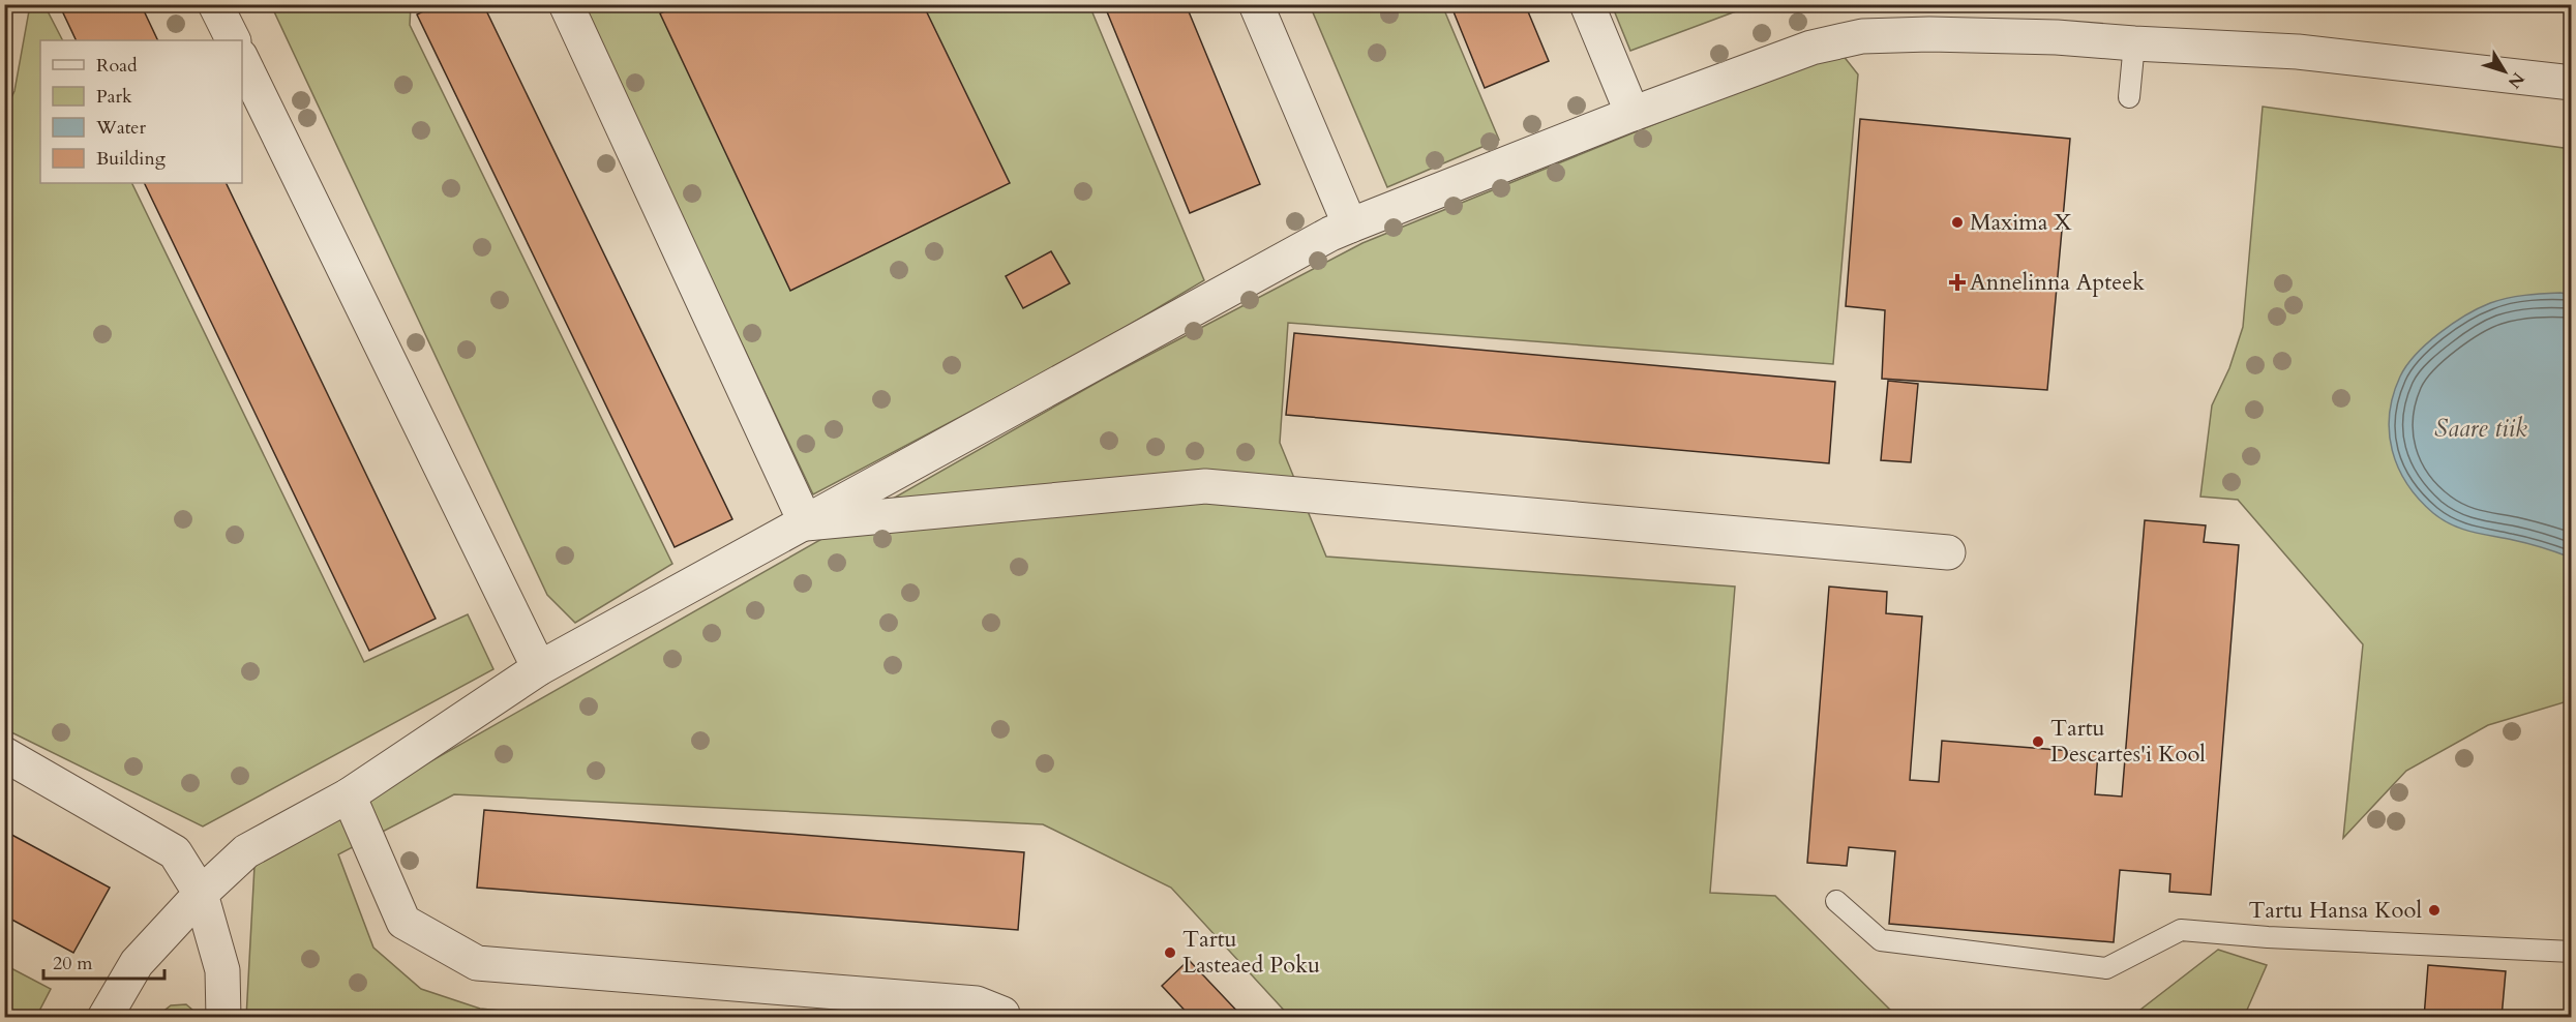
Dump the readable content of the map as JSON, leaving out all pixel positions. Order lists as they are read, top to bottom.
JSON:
{
  "water": ["Saare tiik"],
  "places": {
    "other": [
      "Maxima X",
      "Tartu Descartes'i Kool",
      "Tartu Hansa Kool",
      "Tartu Lasteaed Poku"
    ],
    "health": ["Annelinna Apteek"]
  },
  "legend": [
    "Road",
    "Park",
    "Water",
    "Building"
  ],
  "scale_bar": "20 m",
  "north": "bottom right"
}
